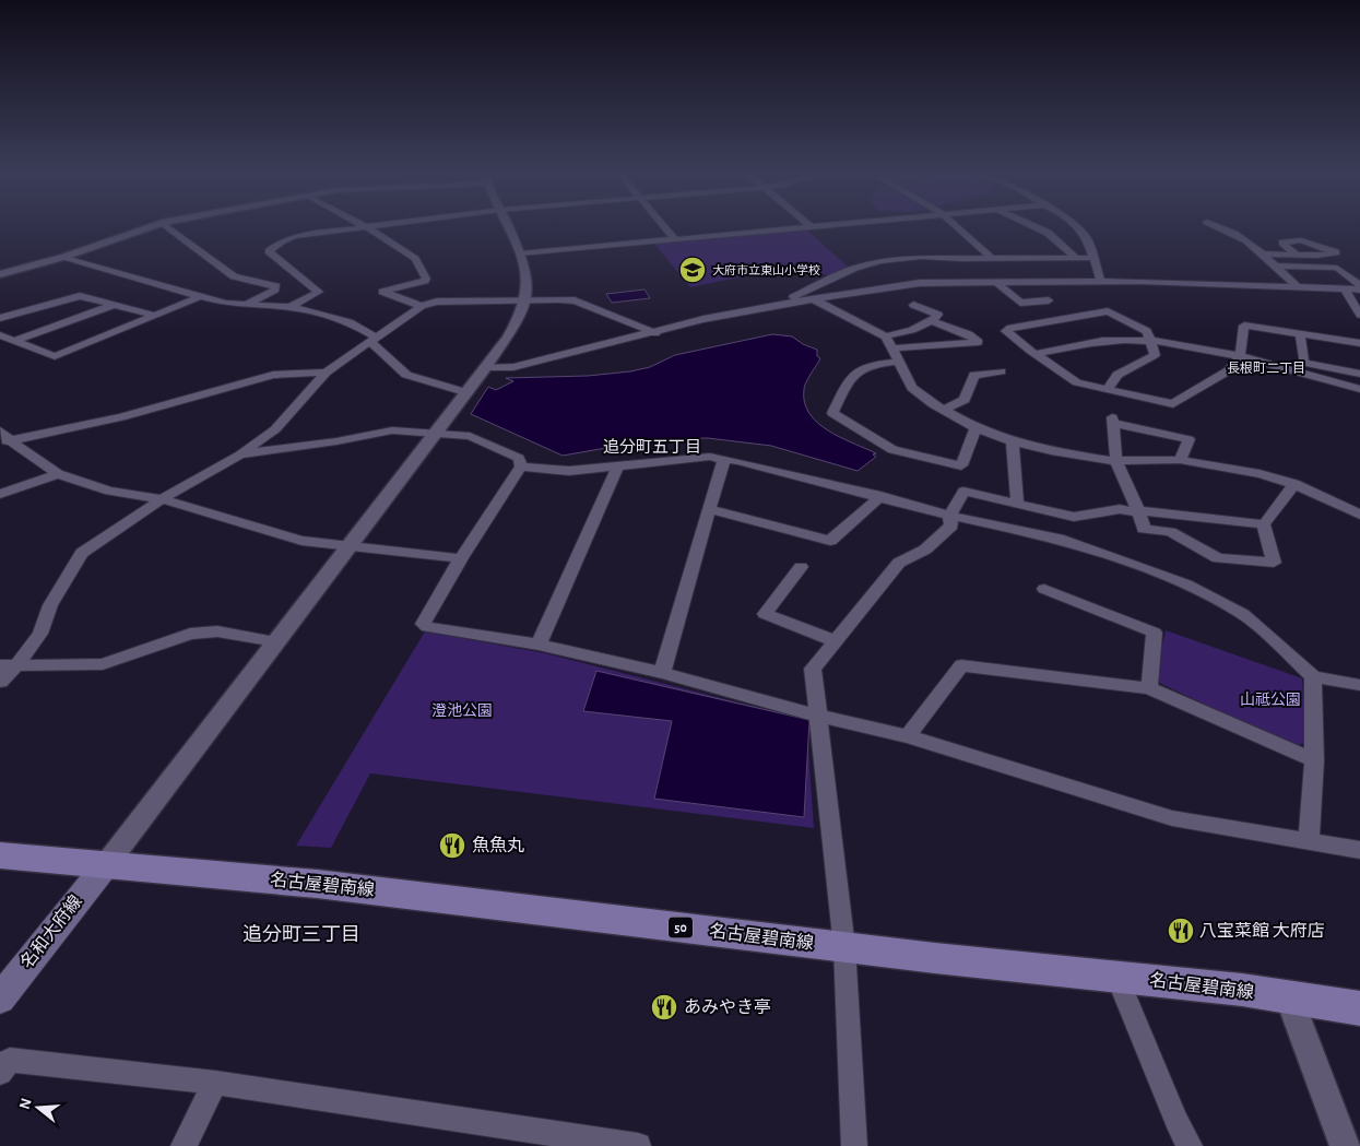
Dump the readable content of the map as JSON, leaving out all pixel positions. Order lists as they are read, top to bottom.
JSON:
{
  "streets": {
    "main road": ["名古屋碧南線", "50", "名和大府線"]
  },
  "crossings": [
    ["名古屋碧南線", "名和大府線"]
  ],
  "districts": ["長根町二丁目", "追分町五丁目", "追分町三丁目"],
  "parks": ["山祗公園", "澄池公園"],
  "places": {
    "school or university": ["大府市立東山小学校"],
    "restaurant": ["魚魚丸", "八宝菜館 大府店", "あみやき亭"]
  },
  "north": "left"
}
